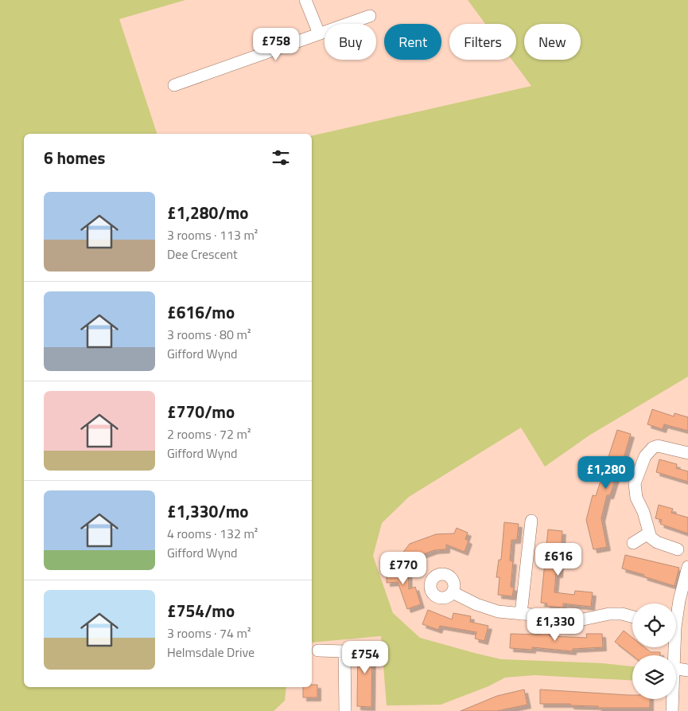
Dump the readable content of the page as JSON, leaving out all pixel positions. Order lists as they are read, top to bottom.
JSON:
{
  "page": {
    "chip": [
      "Buy",
      "Rent",
      "Filters",
      "New"
    ],
    "price": [
      "£758",
      "£1,280",
      "£616",
      "£770",
      "£1,330",
      "£754"
    ],
    "heading": "6 homes",
    "list": [
      {
        "name": "£1,280/mo",
        "note": "3 rooms · 113 m² · Dee Crescent"
      },
      {
        "name": "£616/mo",
        "note": "3 rooms · 80 m² · Gifford Wynd"
      },
      {
        "name": "£770/mo",
        "note": "2 rooms · 72 m² · Gifford Wynd"
      },
      {
        "name": "£1,330/mo",
        "note": "4 rooms · 132 m² · Gifford Wynd"
      },
      {
        "name": "£754/mo",
        "note": "3 rooms · 74 m² · Helmsdale Drive"
      }
    ]
  }
}
